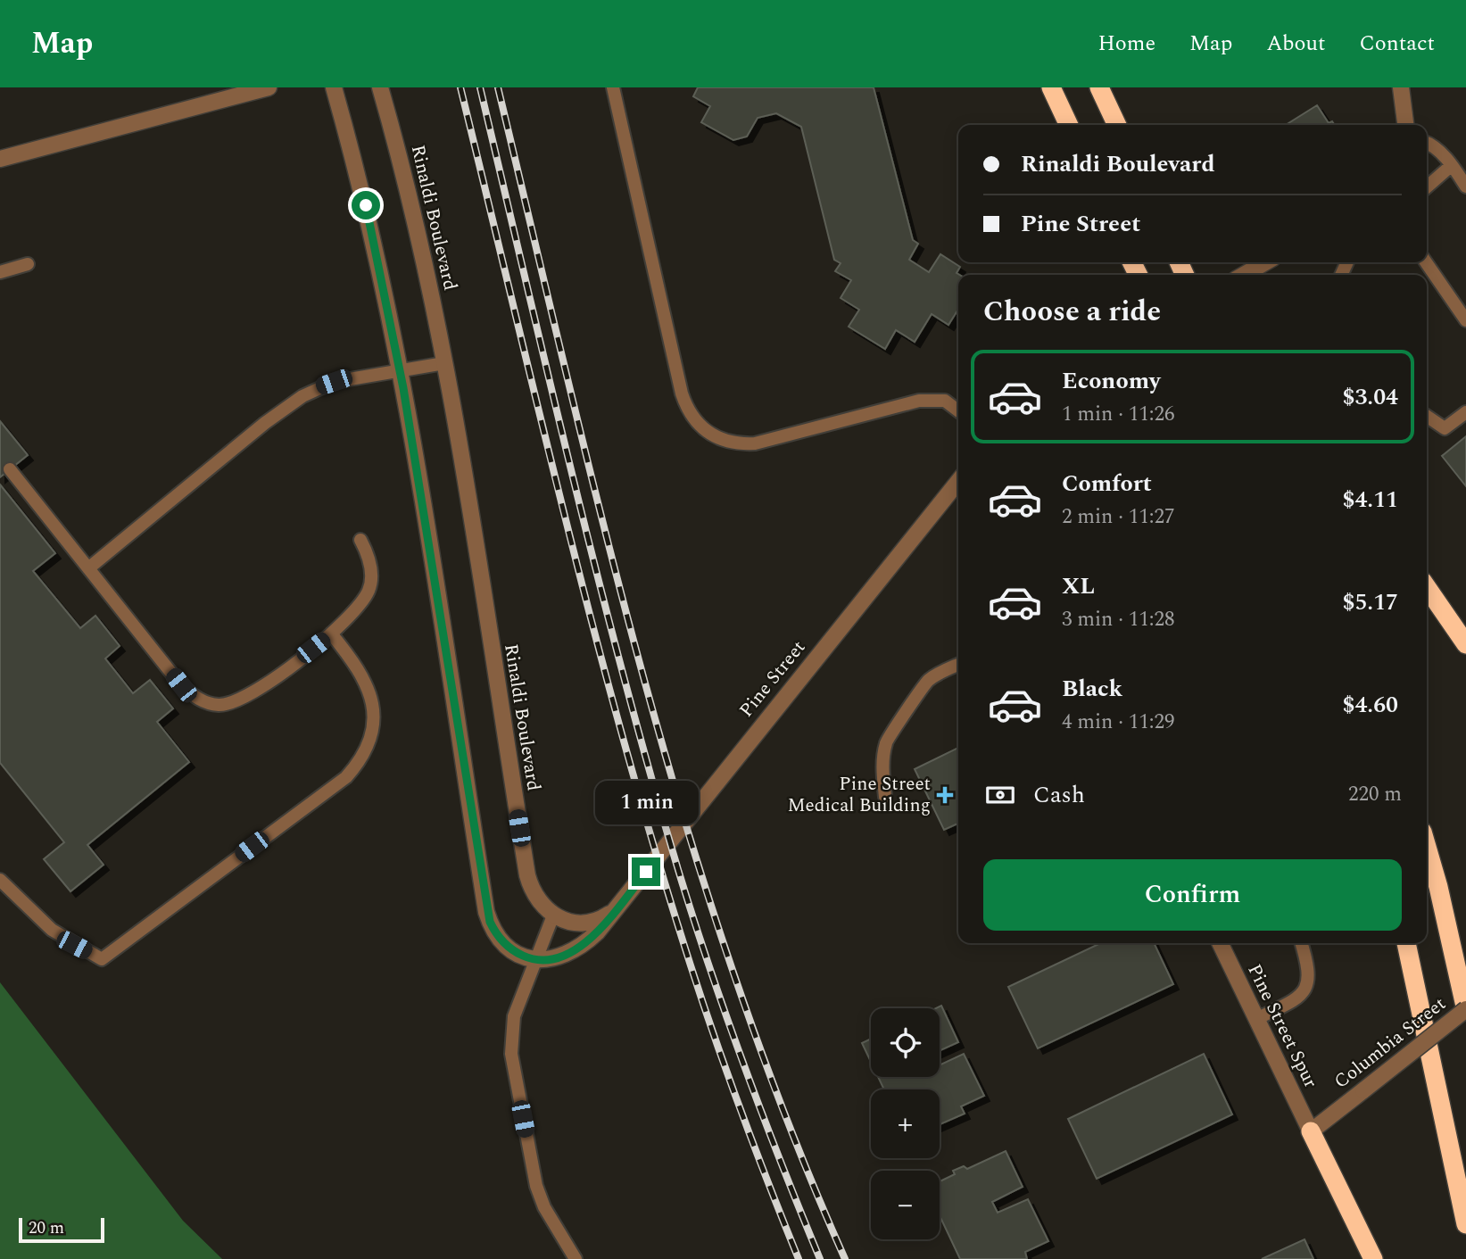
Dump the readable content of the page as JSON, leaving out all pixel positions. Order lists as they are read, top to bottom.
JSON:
{
  "streets": {
    "street": [
      "Rinaldi Boulevard",
      "Pine Street",
      "Pine Street Spur",
      "Columbia Street"
    ]
  },
  "crossings": [
    ["Pine Street Spur", "Columbia Street"]
  ],
  "places": {
    "health": ["Pine Street Medical Building"]
  },
  "scale_bar": "20 m",
  "page": {
    "header": "Map",
    "nav": [
      "Home",
      "Map",
      "About",
      "Contact"
    ],
    "banner": ["Rinaldi Boulevard", "Pine Street"],
    "heading": "Choose a ride",
    "list": [
      {
        "name": "Economy",
        "note": "1 min · 11:26",
        "value": "$3.04"
      },
      {
        "name": "Comfort",
        "note": "2 min · 11:27",
        "value": "$4.11"
      },
      {
        "name": "XL",
        "note": "3 min · 11:28",
        "value": "$5.17"
      },
      {
        "name": "Black",
        "note": "4 min · 11:29",
        "value": "$4.60"
      }
    ],
    "pay": ["Cash", "220 m"],
    "bubble": "1 min",
    "buttons": "Confirm",
    "map_buttons": ["+", "−"],
    "scale": "20 m"
  }
}
